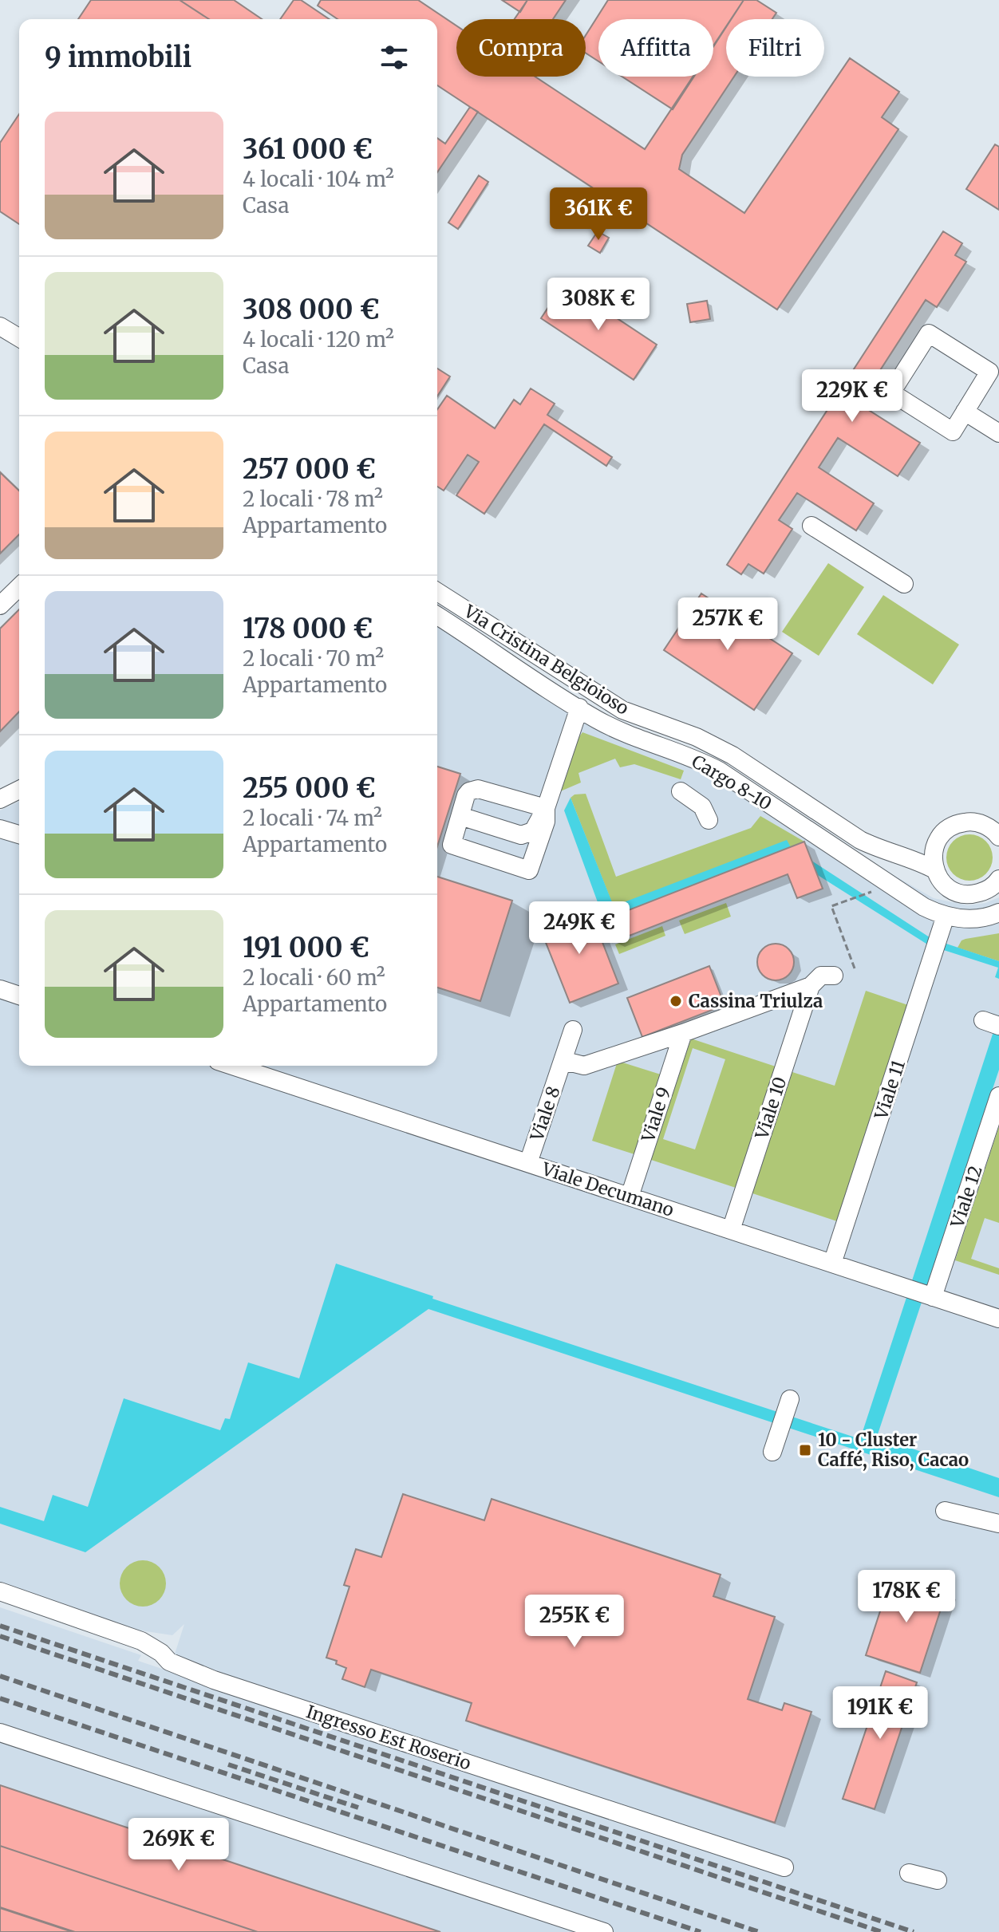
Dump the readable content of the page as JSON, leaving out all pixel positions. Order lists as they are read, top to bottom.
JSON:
{
  "streets": {
    "street": [
      "Via Cristina Belgioioso",
      "Cargo 8-10",
      "Viale 11",
      "Viale 10",
      "Viale 8",
      "Viale 9",
      "Viale Decumano",
      "Viale 12",
      "Ingresso Est Roserio"
    ]
  },
  "crossings": [
    ["Cargo 8-10", "Viale 11"],
    ["Viale 11", "Viale Decumano"],
    ["Viale 10", "Viale Decumano"],
    ["Viale 8", "Viale Decumano"],
    ["Viale 9", "Viale Decumano"],
    ["Viale Decumano", "Viale 12"]
  ],
  "places": {
    "other": ["Cassina Triulza"],
    "transit": ["10 - Cluster Caffé, Riso, Cacao"]
  },
  "page": {
    "chip": ["Compra", "Affitta", "Filtri"],
    "heading": "9 immobili",
    "list": [
      {
        "name": "361 000 €",
        "note": "4 locali · 104 m² · Casa"
      },
      {
        "name": "308 000 €",
        "note": "4 locali · 120 m² · Casa"
      },
      {
        "name": "257 000 €",
        "note": "2 locali · 78 m² · Appartamento"
      },
      {
        "name": "178 000 €",
        "note": "2 locali · 70 m² · Appartamento"
      },
      {
        "name": "255 000 €",
        "note": "2 locali · 74 m² · Appartamento"
      },
      {
        "name": "191 000 €",
        "note": "2 locali · 60 m² · Appartamento"
      }
    ],
    "price": [
      "361K €",
      "308K €",
      "229K €",
      "257K €",
      "249K €",
      "178K €",
      "255K €",
      "191K €",
      "269K €"
    ]
  }
}
